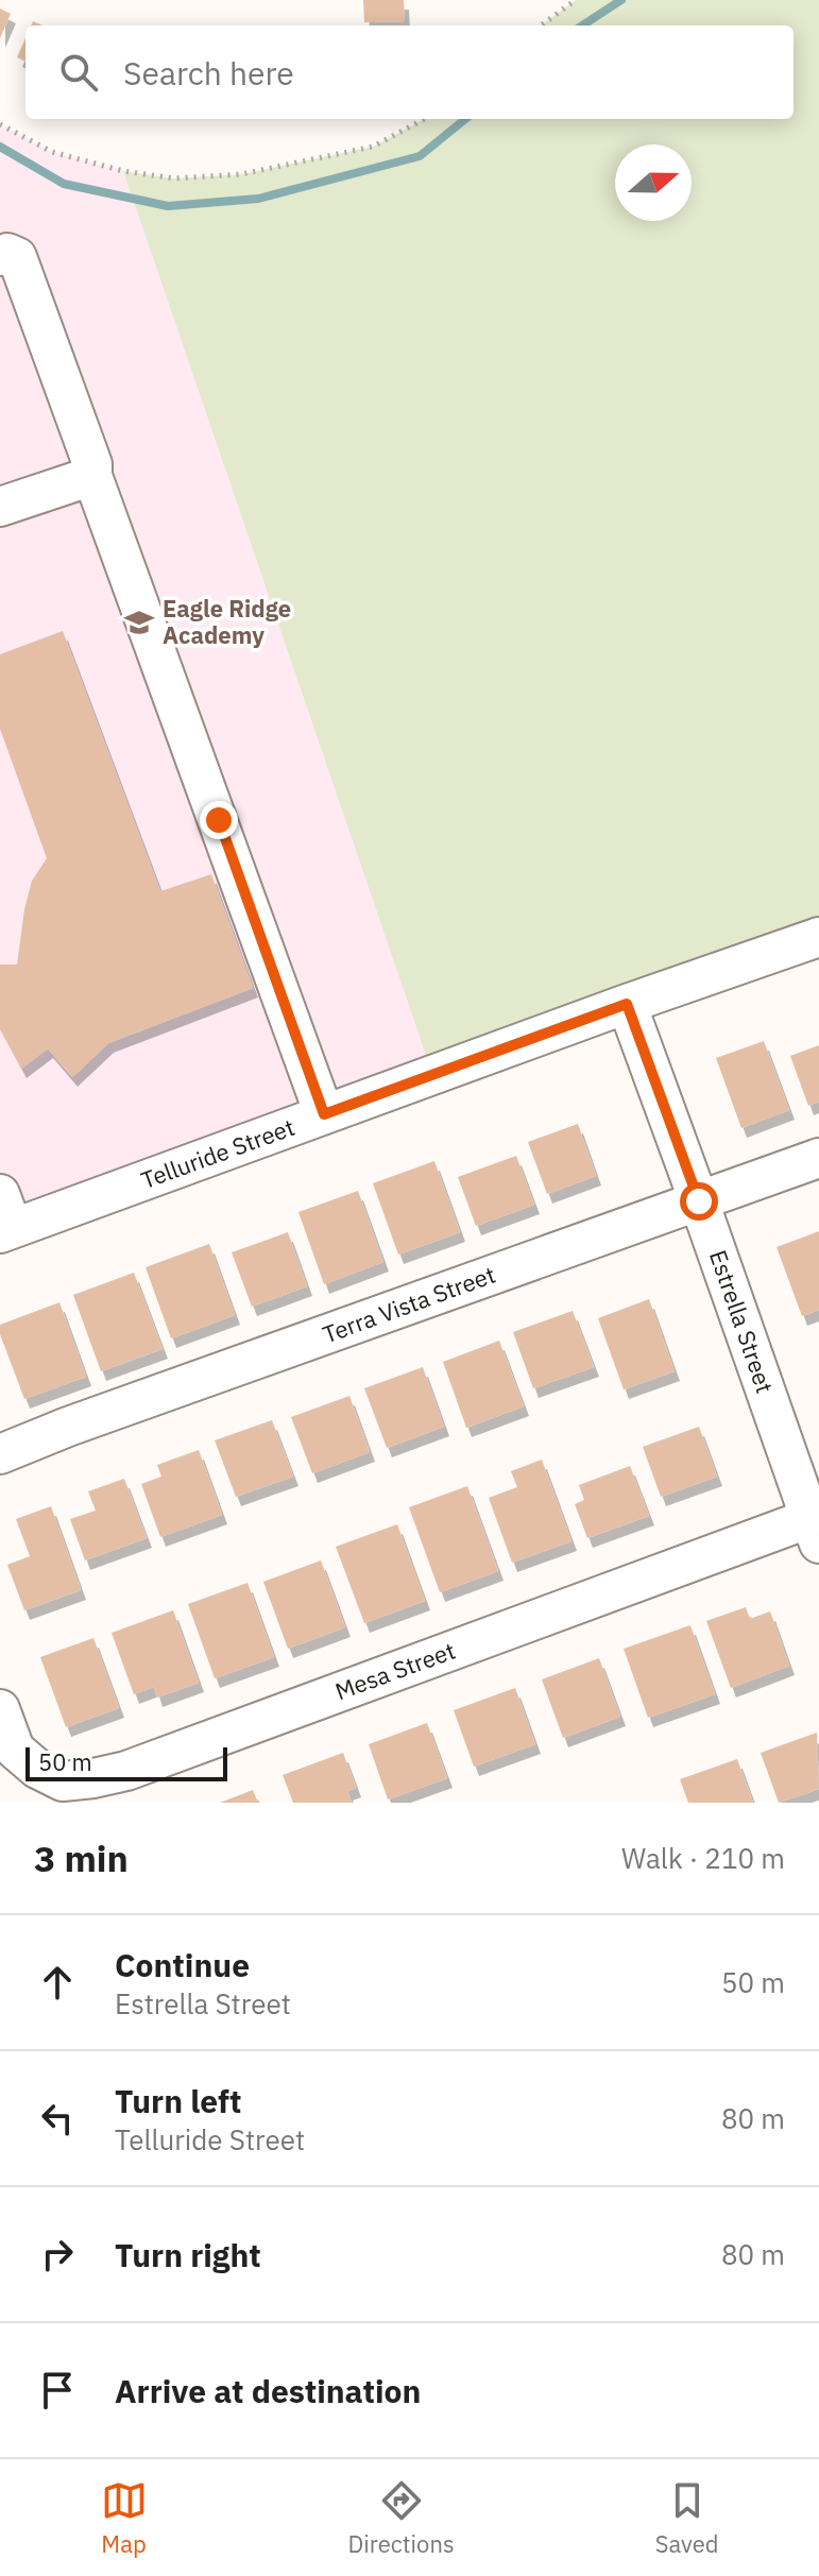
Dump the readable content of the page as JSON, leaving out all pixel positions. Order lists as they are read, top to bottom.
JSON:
{
  "streets": {
    "street": [
      "Telluride Street",
      "Terra Vista Street",
      "Estrella Street",
      "Mesa Street"
    ]
  },
  "crossings": [
    ["Telluride Street", "Estrella Street"],
    ["Terra Vista Street", "Estrella Street"],
    ["Estrella Street", "Mesa Street"]
  ],
  "places": {
    "school or university": ["Eagle Ridge Academy"]
  },
  "scale_bar": "50 m",
  "north": "right",
  "page": {
    "search": "Search here",
    "scale": "50 m",
    "heading": ["3 min", "Walk · 210 m"],
    "list": [
      ["Continue", "Estrella Street", "50 m"],
      ["Turn left", "Telluride Street", "80 m"],
      ["Turn right", "80 m"],
      "Arrive at destination"
    ],
    "nav": ["Map", "Directions", "Saved"]
  }
}
